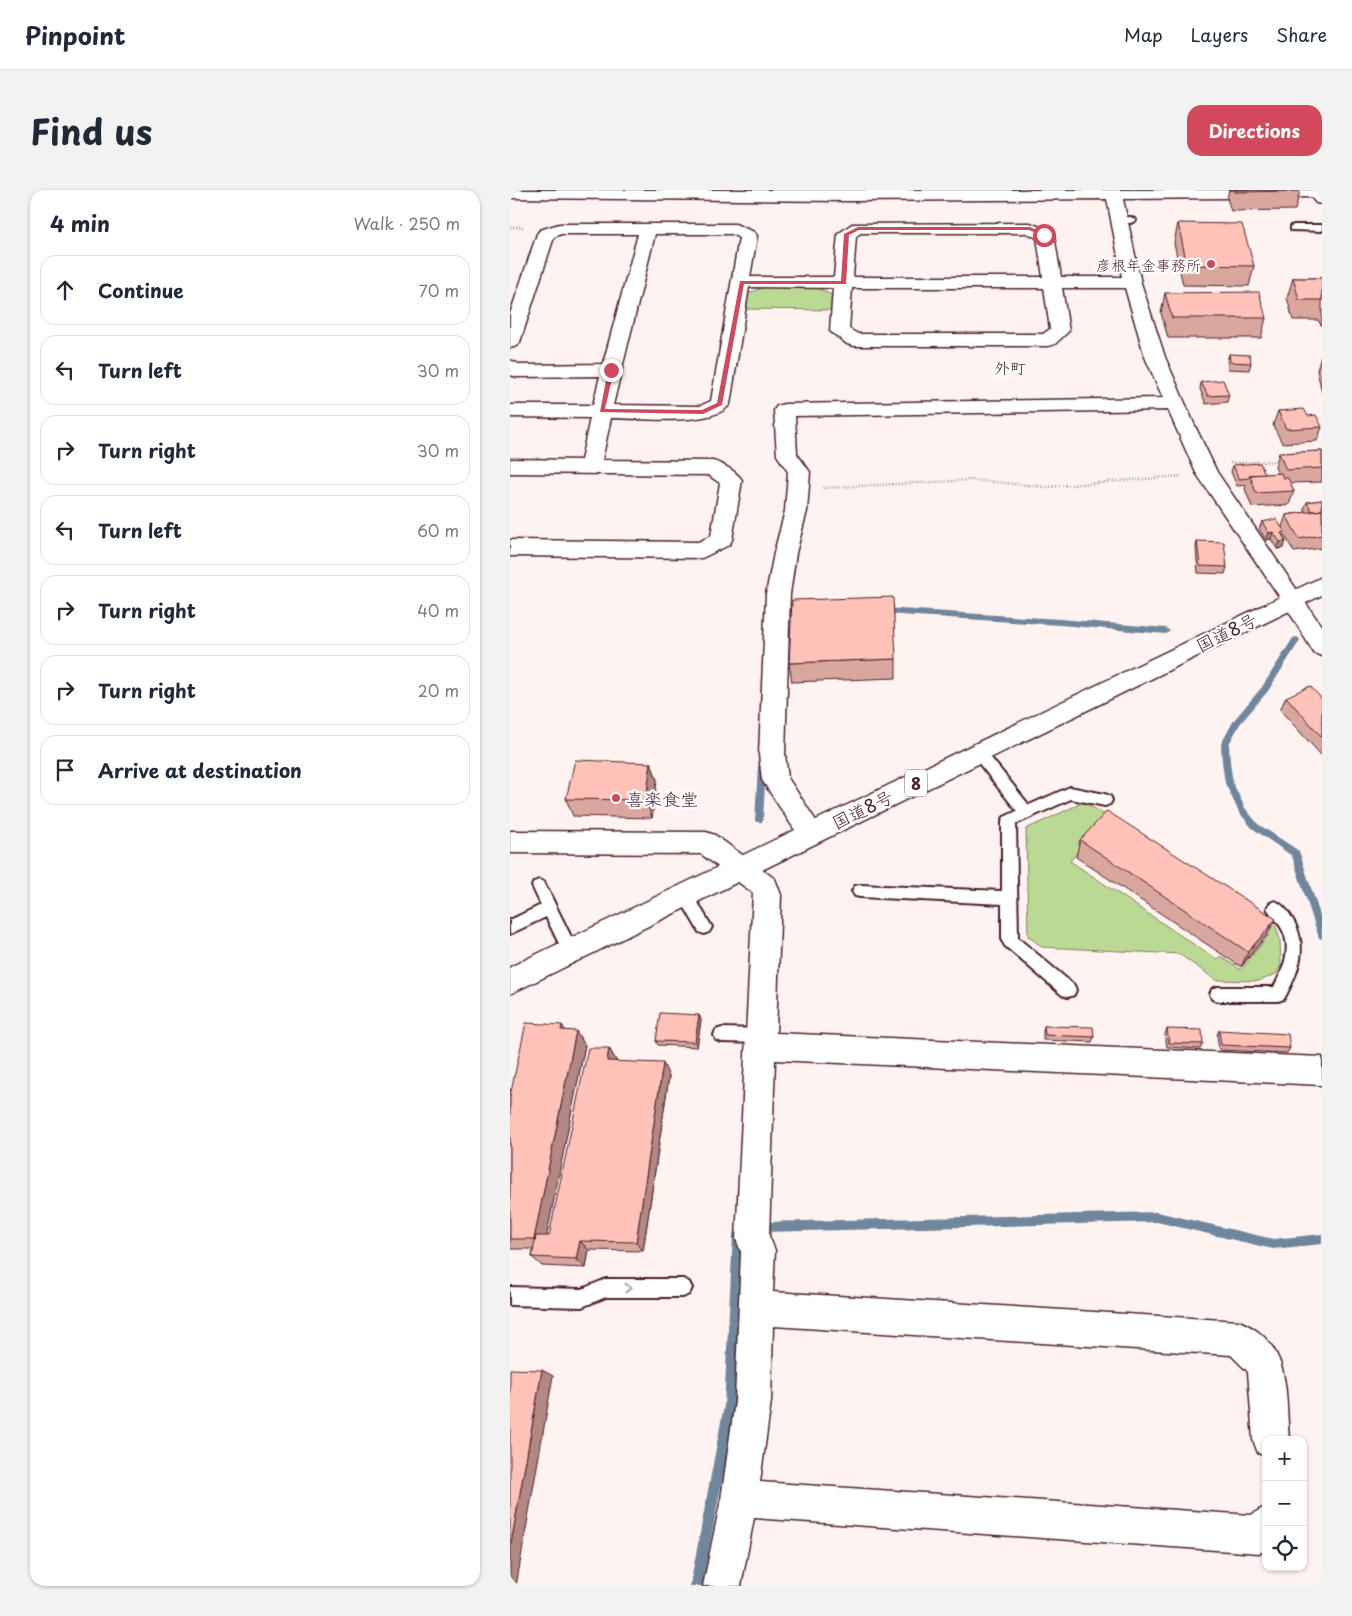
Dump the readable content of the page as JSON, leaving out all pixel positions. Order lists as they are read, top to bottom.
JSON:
{
  "streets": {
    "main road": ["国道8号", "8"]
  },
  "districts": ["外町"],
  "places": ["彦根年金事務所", "喜楽食堂"],
  "page": {
    "header": "Pinpoint",
    "nav": ["Map", "Layers", "Share"],
    "title": "Find us",
    "buttons": "Directions",
    "heading": ["4 min", "Walk · 250 m"],
    "list": [
      ["Continue", "70 m"],
      ["Turn left", "30 m"],
      ["Turn right", "30 m"],
      ["Turn left", "60 m"],
      ["Turn right", "40 m"],
      ["Turn right", "20 m"],
      "Arrive at destination"
    ],
    "map_buttons": ["+", "−"]
  }
}
